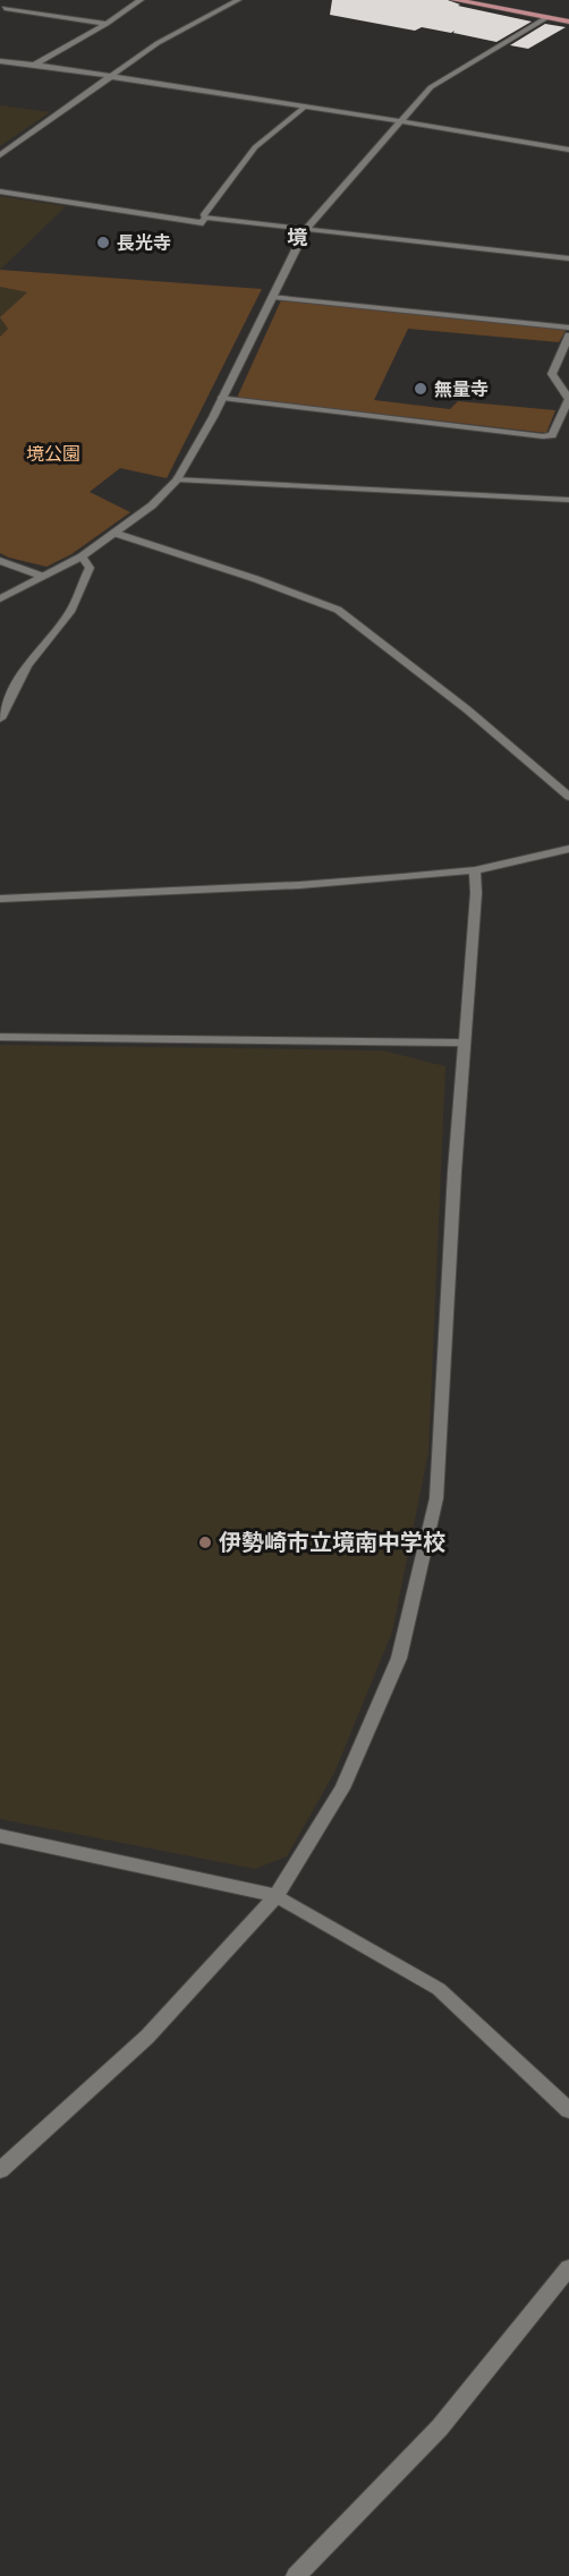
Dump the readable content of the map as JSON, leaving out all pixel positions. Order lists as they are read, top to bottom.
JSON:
{
  "districts": ["境"],
  "parks": ["境公園"],
  "places": ["長光寺", "無量寺", "伊勢崎市立境南中学校"]
}
